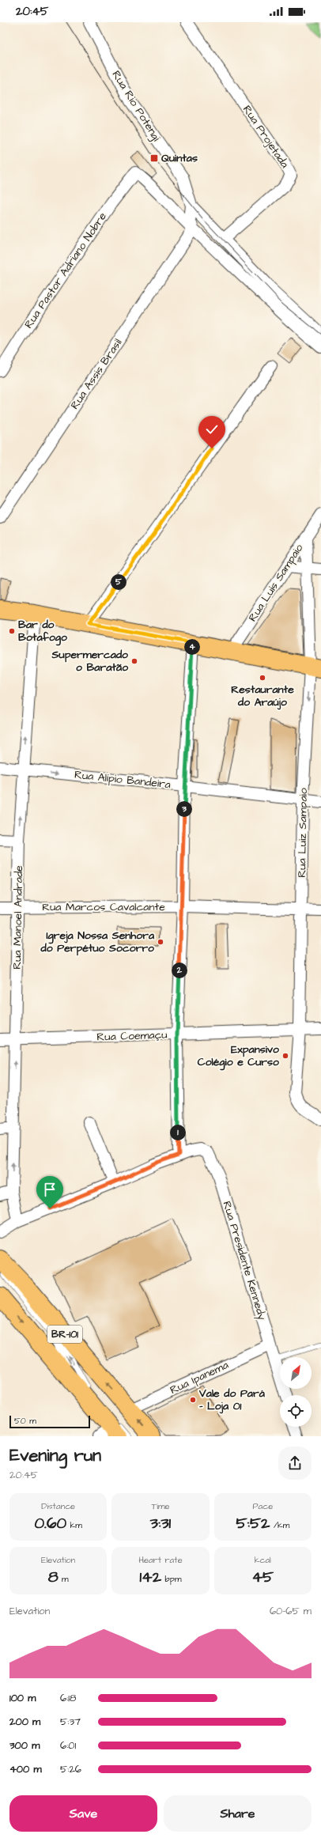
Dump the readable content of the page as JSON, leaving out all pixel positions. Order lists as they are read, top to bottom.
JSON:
{
  "streets": {
    "main road": ["BR-101"],
    "street": [
      "Rua Rio Potengi",
      "Rua Projetada",
      "Rua Pastor Adriano Nobre",
      "Rua Assis Brasil",
      "Rua Luís Sampaio",
      "Rua Alípio Bandeira",
      "Rua Luiz Sampaio",
      "Rua Marcos Cavalcante",
      "Rua Manoel Andrade",
      "Rua Coemaçu",
      "Rua Presidente Kennedy",
      "Rua Ipanema"
    ]
  },
  "crossings": [
    ["Rua Rio Potengi", "Rua Projetada"],
    ["Rua Rio Potengi", "Rua Pastor Adriano Nobre"],
    ["Rua Rio Potengi", "Rua Assis Brasil"],
    ["Rua Pastor Adriano Nobre", "Rua Assis Brasil"],
    ["Rua Luís Sampaio", "Rua Luiz Sampaio"],
    ["Rua Alípio Bandeira", "Rua Luiz Sampaio"],
    ["Rua Alípio Bandeira", "Rua Manoel Andrade"],
    ["Rua Luiz Sampaio", "Rua Marcos Cavalcante"],
    ["Rua Luiz Sampaio", "Rua Coemaçu"],
    ["Rua Marcos Cavalcante", "Rua Manoel Andrade"],
    ["Rua Manoel Andrade", "Rua Coemaçu"],
    ["Rua Manoel Andrade", "Rua Presidente Kennedy"],
    ["Rua Presidente Kennedy", "Rua Ipanema"],
    ["BR-101", "Rua Ipanema"]
  ],
  "one_way": ["Rua Alípio Bandeira", "Rua Manoel Andrade"],
  "places": {
    "transit": ["Quintas"],
    "other": [
      "Bar do Botafogo",
      "Supermercado o Baratão",
      "Restaurante do Araújo",
      "Igreja Nossa Senhora do Perpétuo Socorro",
      "Expansivo Colégio e Curso",
      "Vale do Pará - Loja 01"
    ]
  },
  "scale_bar": "50 m",
  "north": "top right",
  "page": {
    "status": "20:45",
    "pins": [
      "5",
      "4",
      "3",
      "2",
      "1"
    ],
    "scale": "50 m",
    "heading": ["Evening run", "20:45"],
    "stats": [
      ["Distance", "0.60 km"],
      ["Time", "3:31"],
      ["Pace", "5:52 /km"],
      ["Elevation", "8 m"],
      ["Heart rate", "142 bpm"],
      ["kcal", "45"]
    ],
    "chart": ["Elevation", "60–65 m"],
    "list": [
      {
        "name": "100 m",
        "note": "6:18"
      },
      {
        "name": "200 m",
        "note": "5:37"
      },
      {
        "name": "300 m",
        "note": "6:01"
      },
      {
        "name": "400 m",
        "note": "5:26"
      }
    ],
    "buttons": ["Save", "Share"]
  }
}
